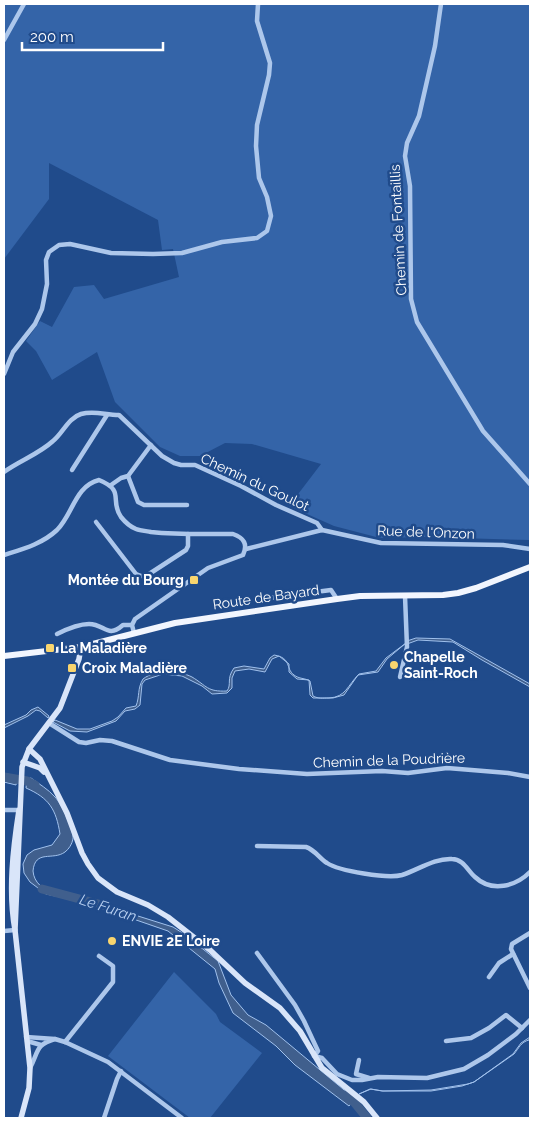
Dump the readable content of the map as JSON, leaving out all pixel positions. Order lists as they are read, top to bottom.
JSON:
{
  "streets": {
    "main road": ["Route de Bayard"],
    "street": [
      "Chemin de Fontaillis",
      "Chemin du Goulot",
      "Rue de l'Onzon",
      "Chemin de la Poudrière"
    ]
  },
  "crossings": [
    ["Chemin du Goulot", "Rue de l'Onzon"]
  ],
  "water": ["Le Furan"],
  "places": {
    "transit": ["Montée du Bourg", "La Maladière", "Croix Maladière"],
    "other": ["Chapelle Saint-Roch", "ENVIE 2E Loire"]
  },
  "scale_bar": "200 m"
}
